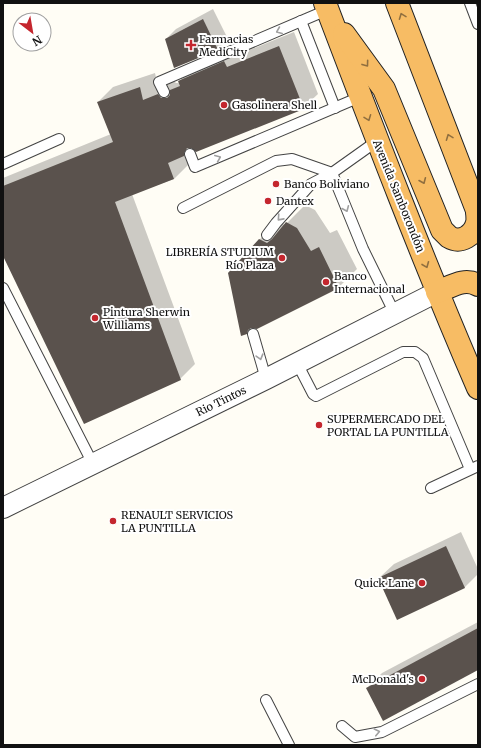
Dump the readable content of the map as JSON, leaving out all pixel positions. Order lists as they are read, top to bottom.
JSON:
{
  "streets": {
    "highway": ["Avenida Samborondón"],
    "street": ["Rio Tintos"]
  },
  "crossings": [
    ["Avenida Samborondón", "Rio Tintos"]
  ],
  "places": {
    "health": ["Farmacias MediCity"],
    "other": [
      "Gasolinera Shell",
      "Banco Boliviano",
      "Dantex",
      "LIBRERÍA STUDIUM Río Plaza",
      "Banco Internacional",
      "Pintura Sherwin Williams",
      "SUPERMERCADO DEL PORTAL LA PUNTILLA",
      "RENAULT SERVICIOS LA PUNTILLA",
      "Quick Lane",
      "McDonald's"
    ]
  },
  "north": "bottom right"
}
